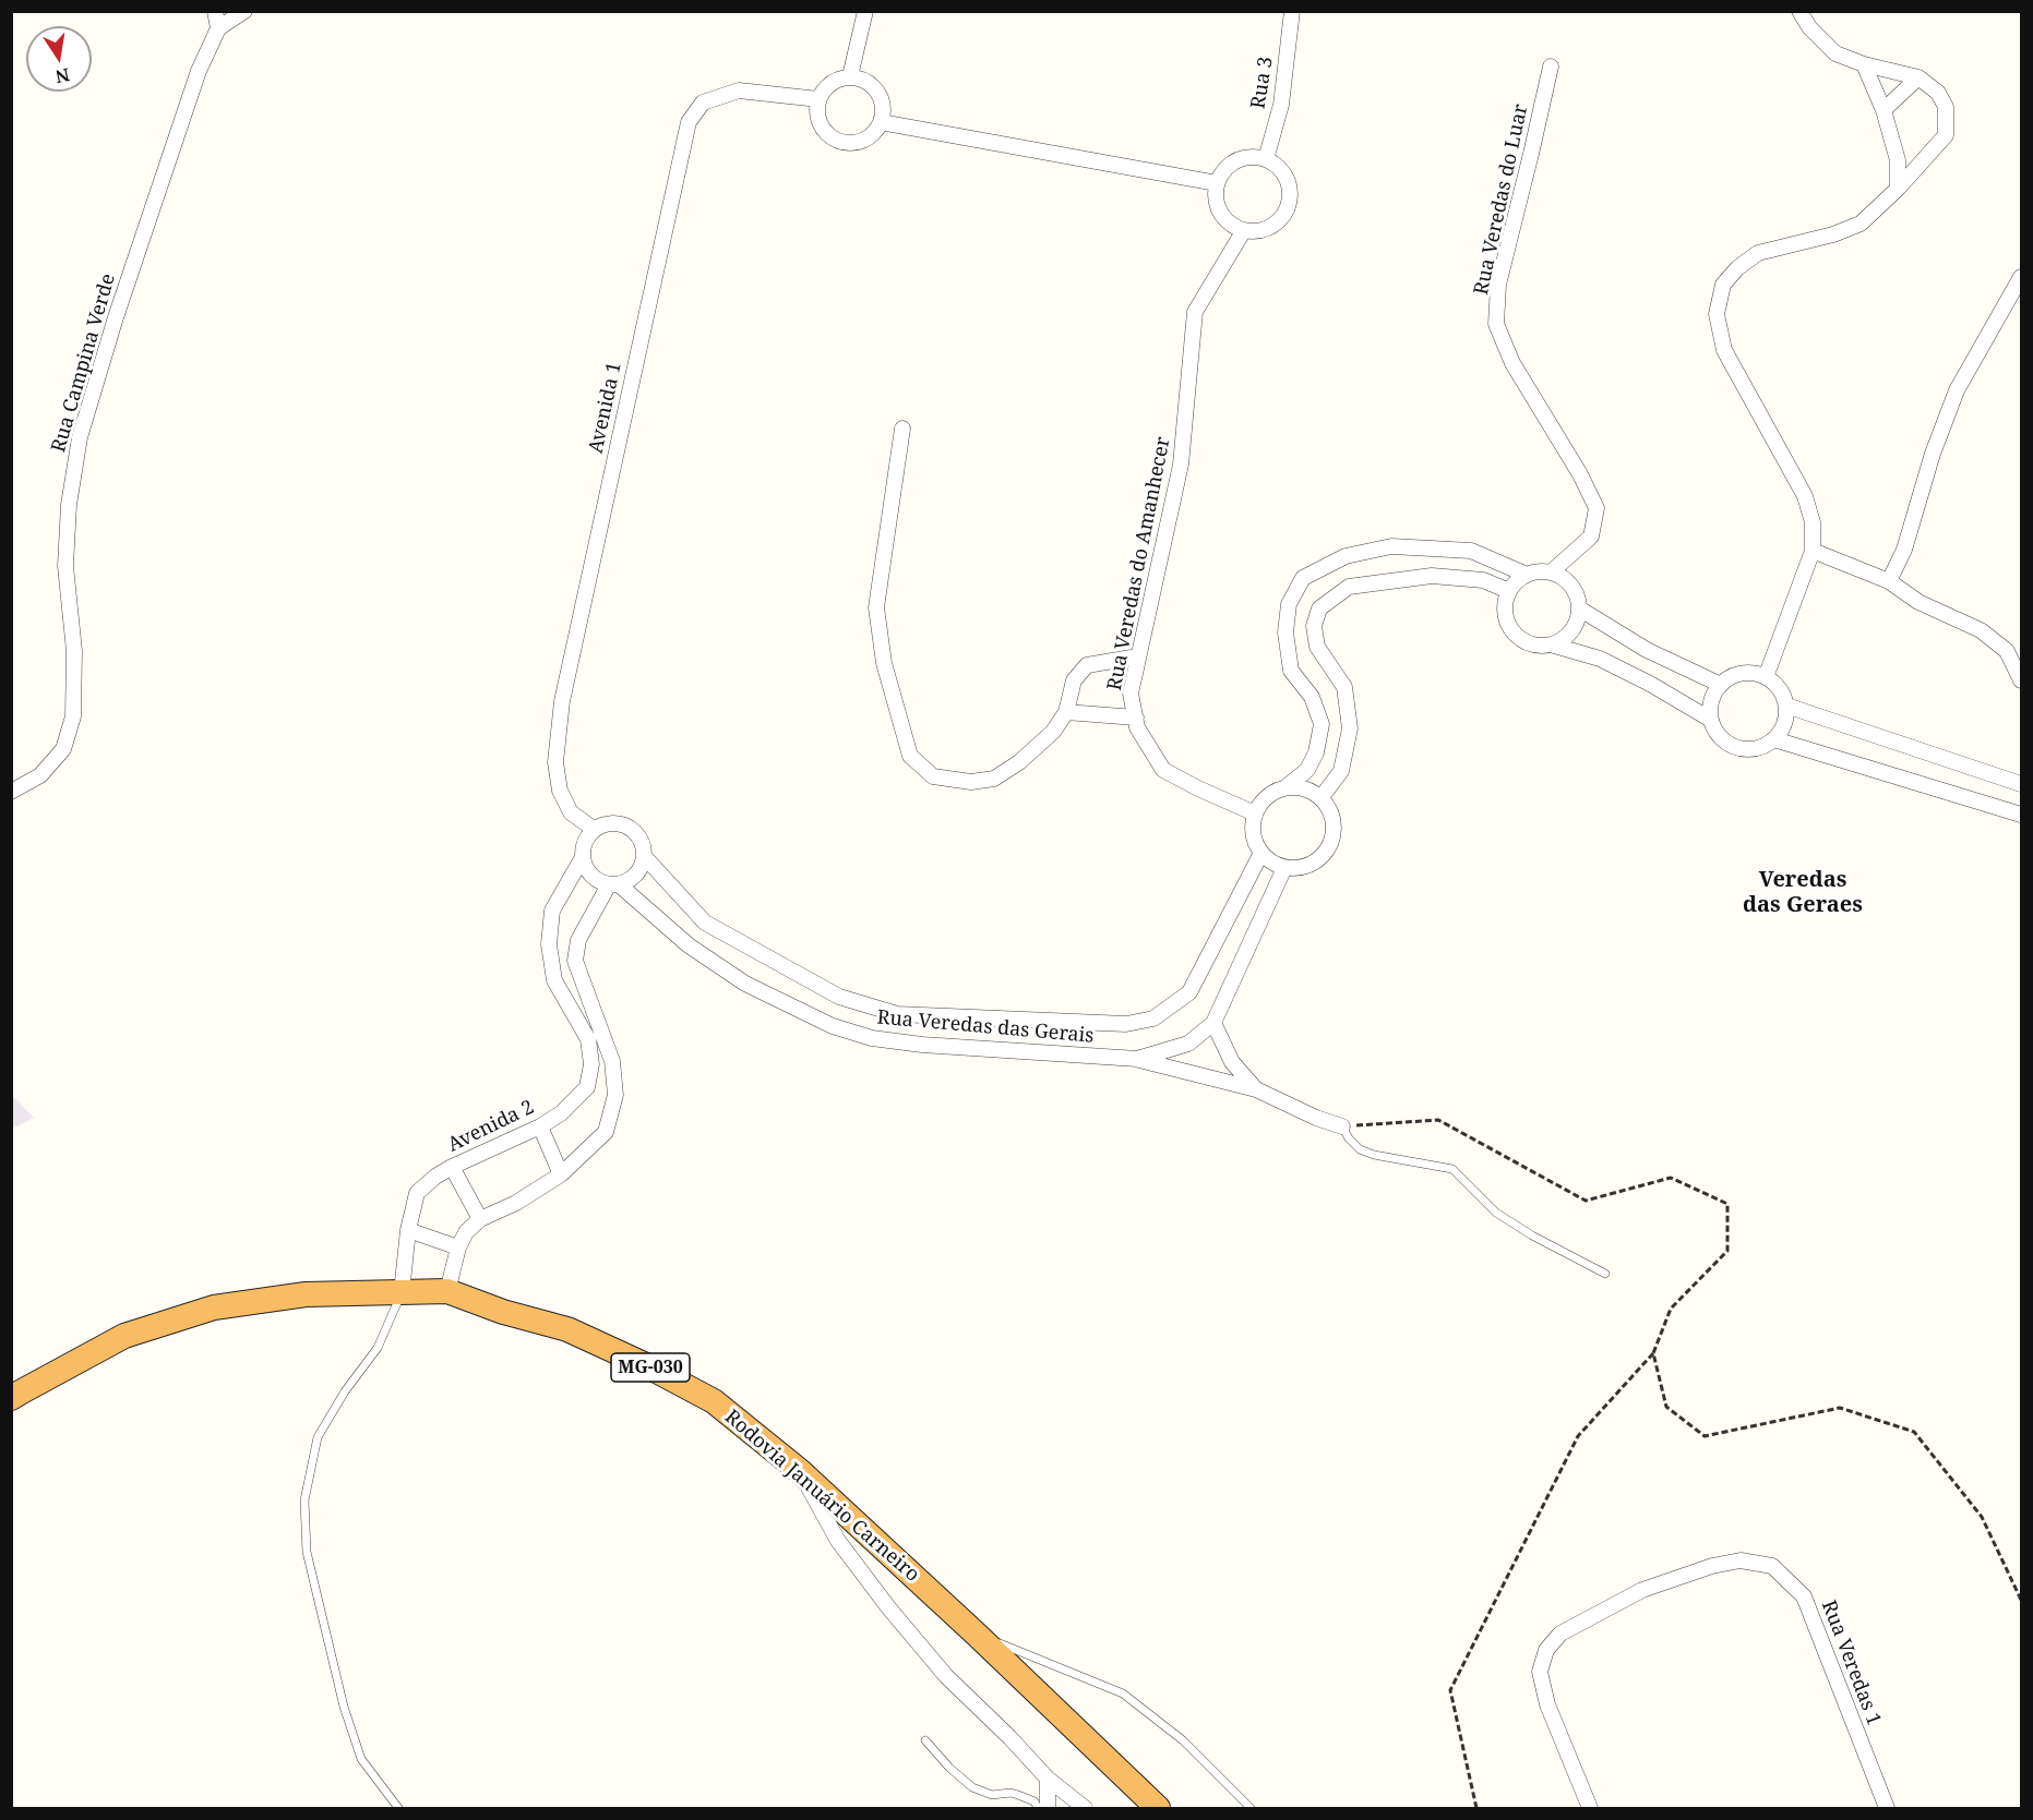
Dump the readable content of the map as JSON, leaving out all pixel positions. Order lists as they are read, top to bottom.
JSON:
{
  "streets": {
    "highway": ["MG-030", "Rodovia Januário Carneiro"],
    "street": [
      "Rua 3",
      "Rua Veredas do Luar",
      "Rua Campina Verde",
      "Avenida 1",
      "Rua Veredas do Amanhecer",
      "Rua Veredas das Gerais",
      "Avenida 2",
      "Rua Veredas 1"
    ]
  },
  "crossings": [
    ["Rua 3", "Rua Veredas do Amanhecer"],
    ["Avenida 1", "Rua Veredas das Gerais"],
    ["Avenida 1", "Avenida 2"],
    ["Rua Veredas do Amanhecer", "Rua Veredas das Gerais"],
    ["Rua Veredas das Gerais", "Avenida 2"],
    ["Avenida 2", "Rodovia Januário Carneiro"]
  ],
  "districts": ["Veredas das Geraes"],
  "north": "bottom"
}
